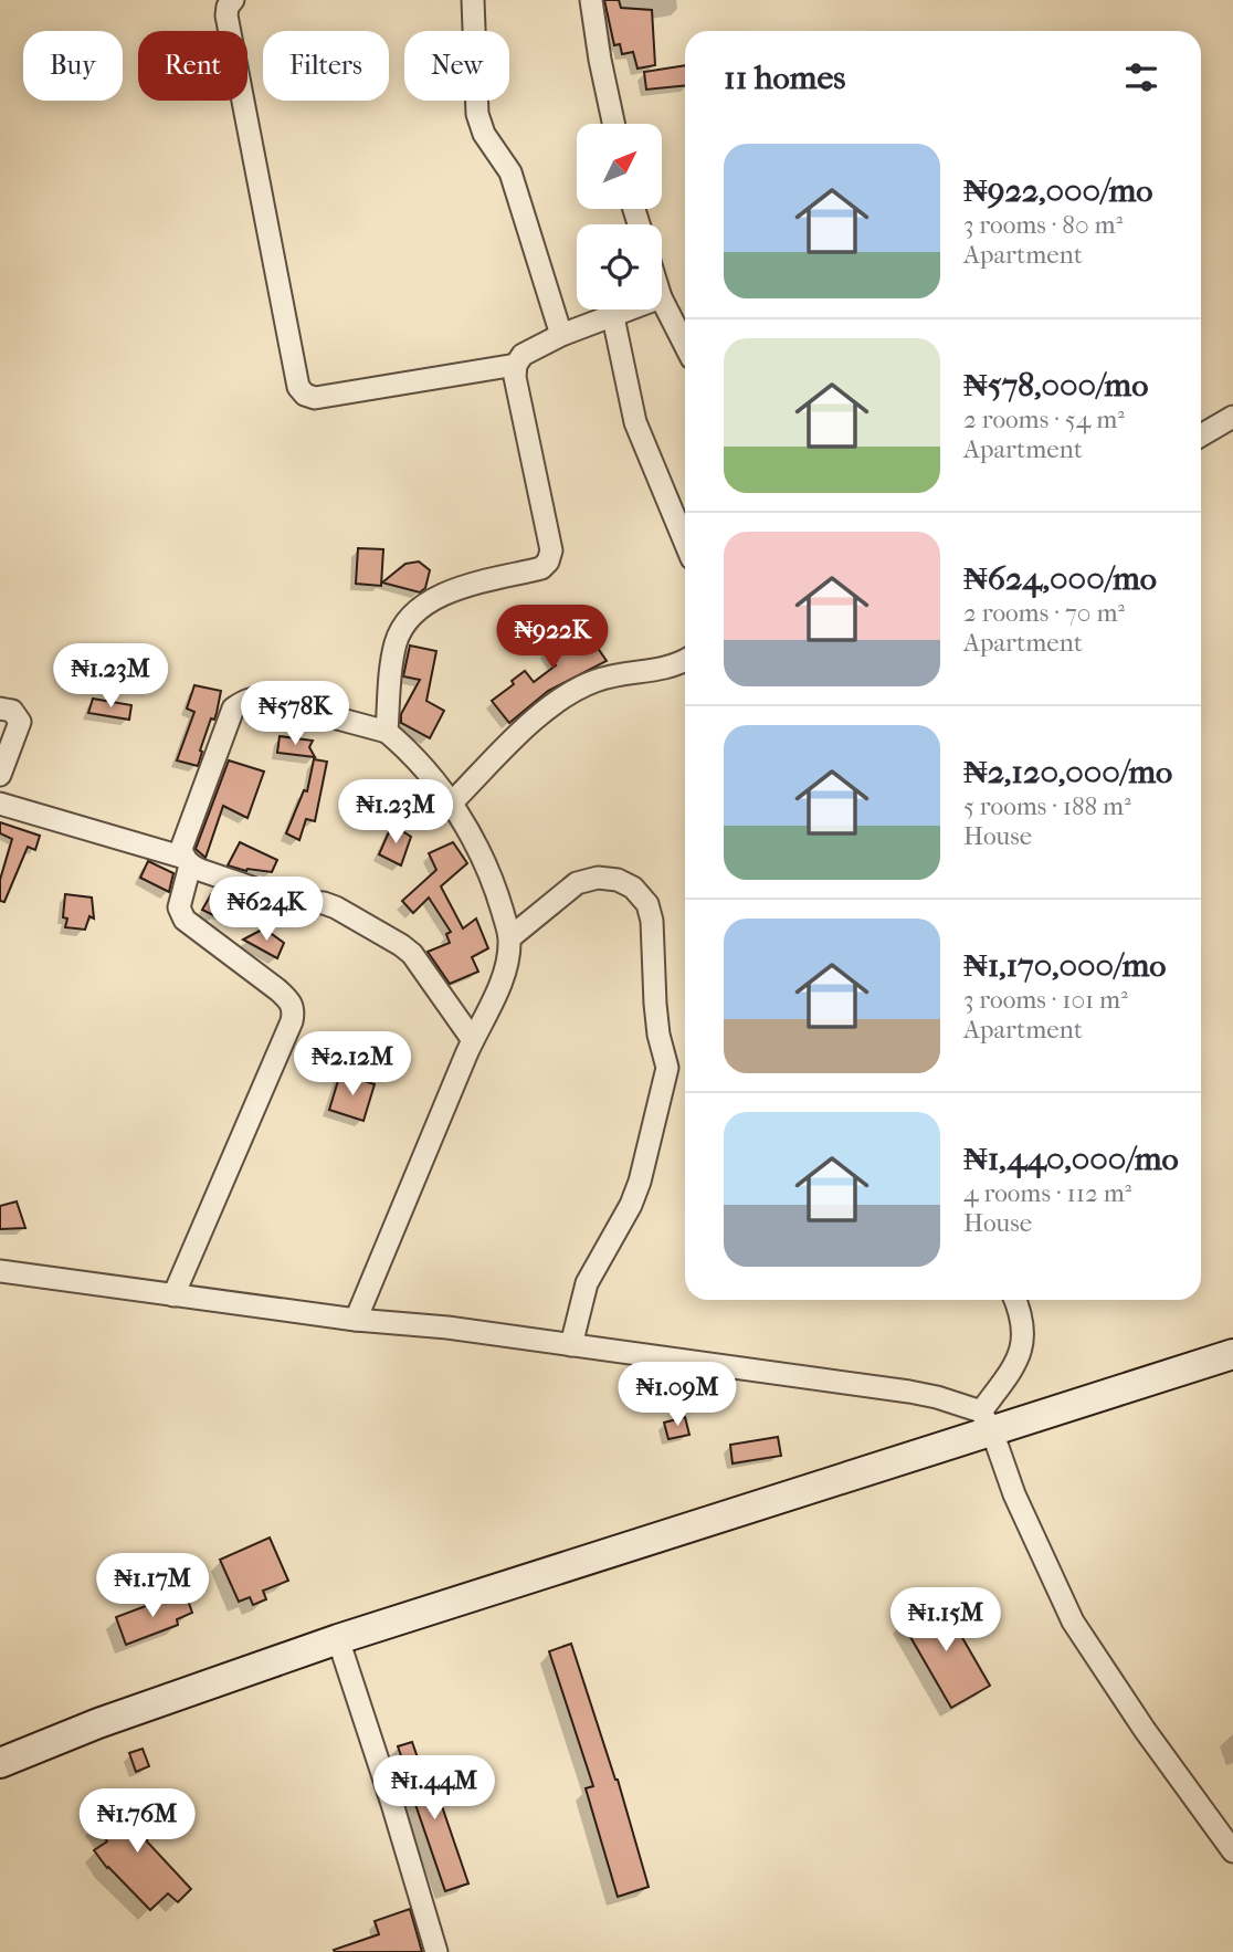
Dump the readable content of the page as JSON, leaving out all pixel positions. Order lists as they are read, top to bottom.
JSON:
{
  "north": "top right",
  "page": {
    "chip": [
      "Buy",
      "Rent",
      "Filters",
      "New"
    ],
    "heading": "11 homes",
    "list": [
      {
        "name": "₦922,000/mo",
        "note": "3 rooms · 80 m² · Apartment"
      },
      {
        "name": "₦578,000/mo",
        "note": "2 rooms · 54 m² · Apartment"
      },
      {
        "name": "₦624,000/mo",
        "note": "2 rooms · 70 m² · Apartment"
      },
      {
        "name": "₦2,120,000/mo",
        "note": "5 rooms · 188 m² · House"
      },
      {
        "name": "₦1,170,000/mo",
        "note": "3 rooms · 101 m² · Apartment"
      },
      {
        "name": "₦1,440,000/mo",
        "note": "4 rooms · 112 m² · House"
      }
    ],
    "price": [
      "₦922K",
      "₦1.23M",
      "₦578K",
      "₦1.23M",
      "₦624K",
      "₦2.12M",
      "₦1.09M",
      "₦1.17M",
      "₦1.15M",
      "₦1.44M",
      "₦1.76M"
    ]
  }
}
